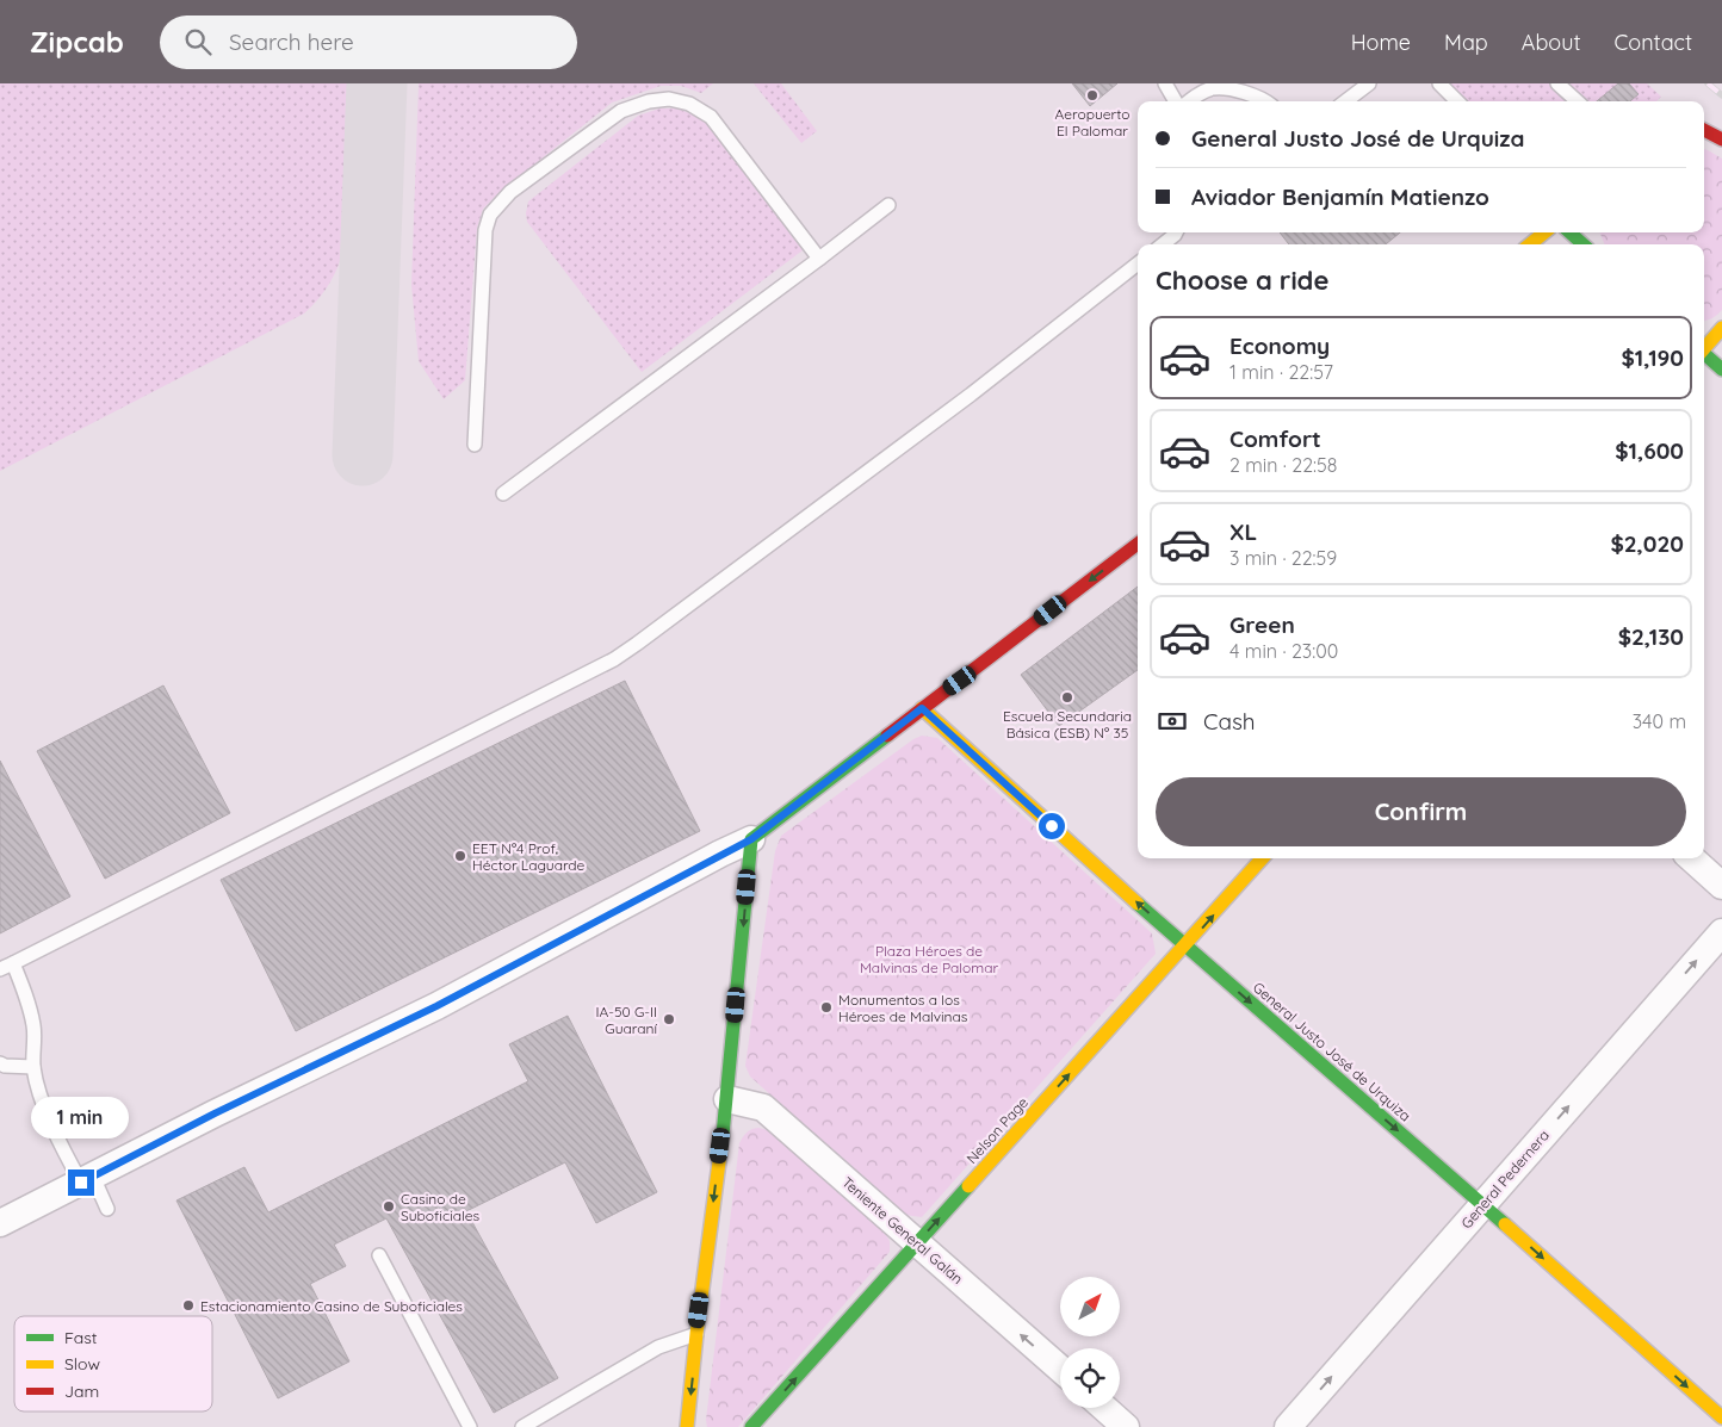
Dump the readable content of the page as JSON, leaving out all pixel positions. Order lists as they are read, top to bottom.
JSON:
{
  "streets": {
    "street": [
      "General Justo José de Urquiza",
      "Nelson Page",
      "General Pedernera",
      "Teniente General Galán"
    ]
  },
  "crossings": [
    ["General Justo José de Urquiza", "Nelson Page"],
    ["General Justo José de Urquiza", "General Pedernera"],
    ["Nelson Page", "Teniente General Galán"]
  ],
  "one_way": ["Nelson Page", "General Pedernera", "Teniente General Galán"],
  "parks": ["Plaza Héroes de Malvinas de Palomar"],
  "places": [
    "Aeropuerto El Palomar",
    "Escuela Secundaria Básica (ESB) Nº 35",
    "EET Nº4 Prof. Héctor Laguarde",
    "Monumentos a los Héroes de Malvinas",
    "IA-50 G-II Guaraní",
    "Casino de Suboficiales",
    "Estacionamiento Casino de Suboficiales"
  ],
  "legend": ["Fast", "Slow", "Jam"],
  "north": "top right",
  "page": {
    "header": "Zipcab",
    "search": "Search here",
    "nav": [
      "Home",
      "Map",
      "About",
      "Contact"
    ],
    "banner": ["General Justo José de Urquiza", "Aviador Benjamín Matienzo"],
    "heading": "Choose a ride",
    "list": [
      {
        "name": "Economy",
        "note": "1 min · 22:57",
        "value": "$1,190"
      },
      {
        "name": "Comfort",
        "note": "2 min · 22:58",
        "value": "$1,600"
      },
      {
        "name": "XL",
        "note": "3 min · 22:59",
        "value": "$2,020"
      },
      {
        "name": "Green",
        "note": "4 min · 23:00",
        "value": "$2,130"
      }
    ],
    "pay": ["Cash", "340 m"],
    "buttons": "Confirm",
    "bubble": "1 min"
  }
}
